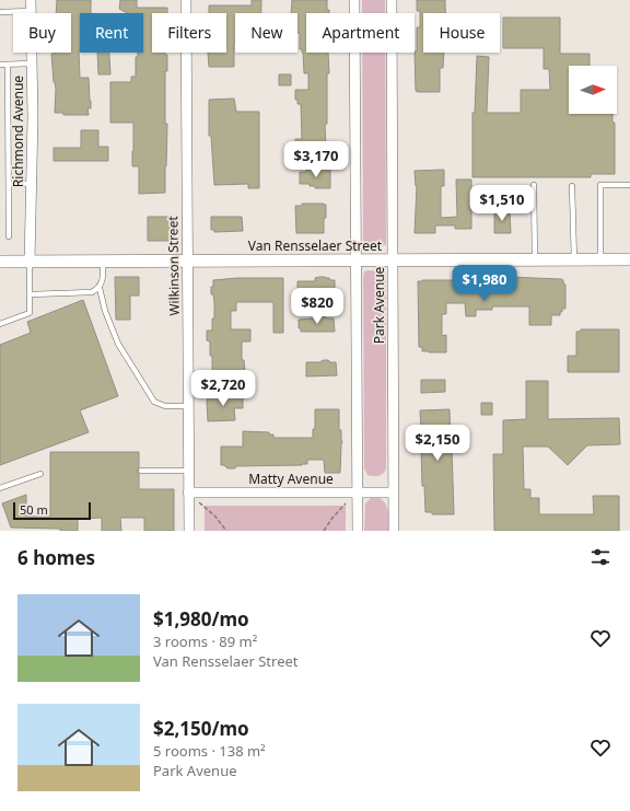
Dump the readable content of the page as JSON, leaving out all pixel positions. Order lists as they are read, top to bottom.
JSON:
{
  "streets": {
    "street": [
      "Richmond Avenue",
      "Van Rensselaer Street",
      "Wilkinson Street",
      "Park Avenue",
      "Matty Avenue"
    ]
  },
  "crossings": [
    ["Richmond Avenue", "Van Rensselaer Street"],
    ["Van Rensselaer Street", "Wilkinson Street"],
    ["Van Rensselaer Street", "Park Avenue"],
    ["Wilkinson Street", "Matty Avenue"],
    ["Park Avenue", "Matty Avenue"]
  ],
  "scale_bar": "50 m",
  "north": "right",
  "page": {
    "chip": [
      "Buy",
      "Rent",
      "Filters",
      "New",
      "Apartment",
      "House"
    ],
    "price": [
      "$3,170",
      "$1,510",
      "$1,980",
      "$820",
      "$2,720",
      "$2,150"
    ],
    "scale": "50 m",
    "heading": "6 homes",
    "list": [
      {
        "name": "$1,980/mo",
        "note": "3 rooms · 89 m² · Van Rensselaer Street"
      },
      {
        "name": "$2,150/mo",
        "note": "5 rooms · 138 m² · Park Avenue"
      }
    ]
  }
}
